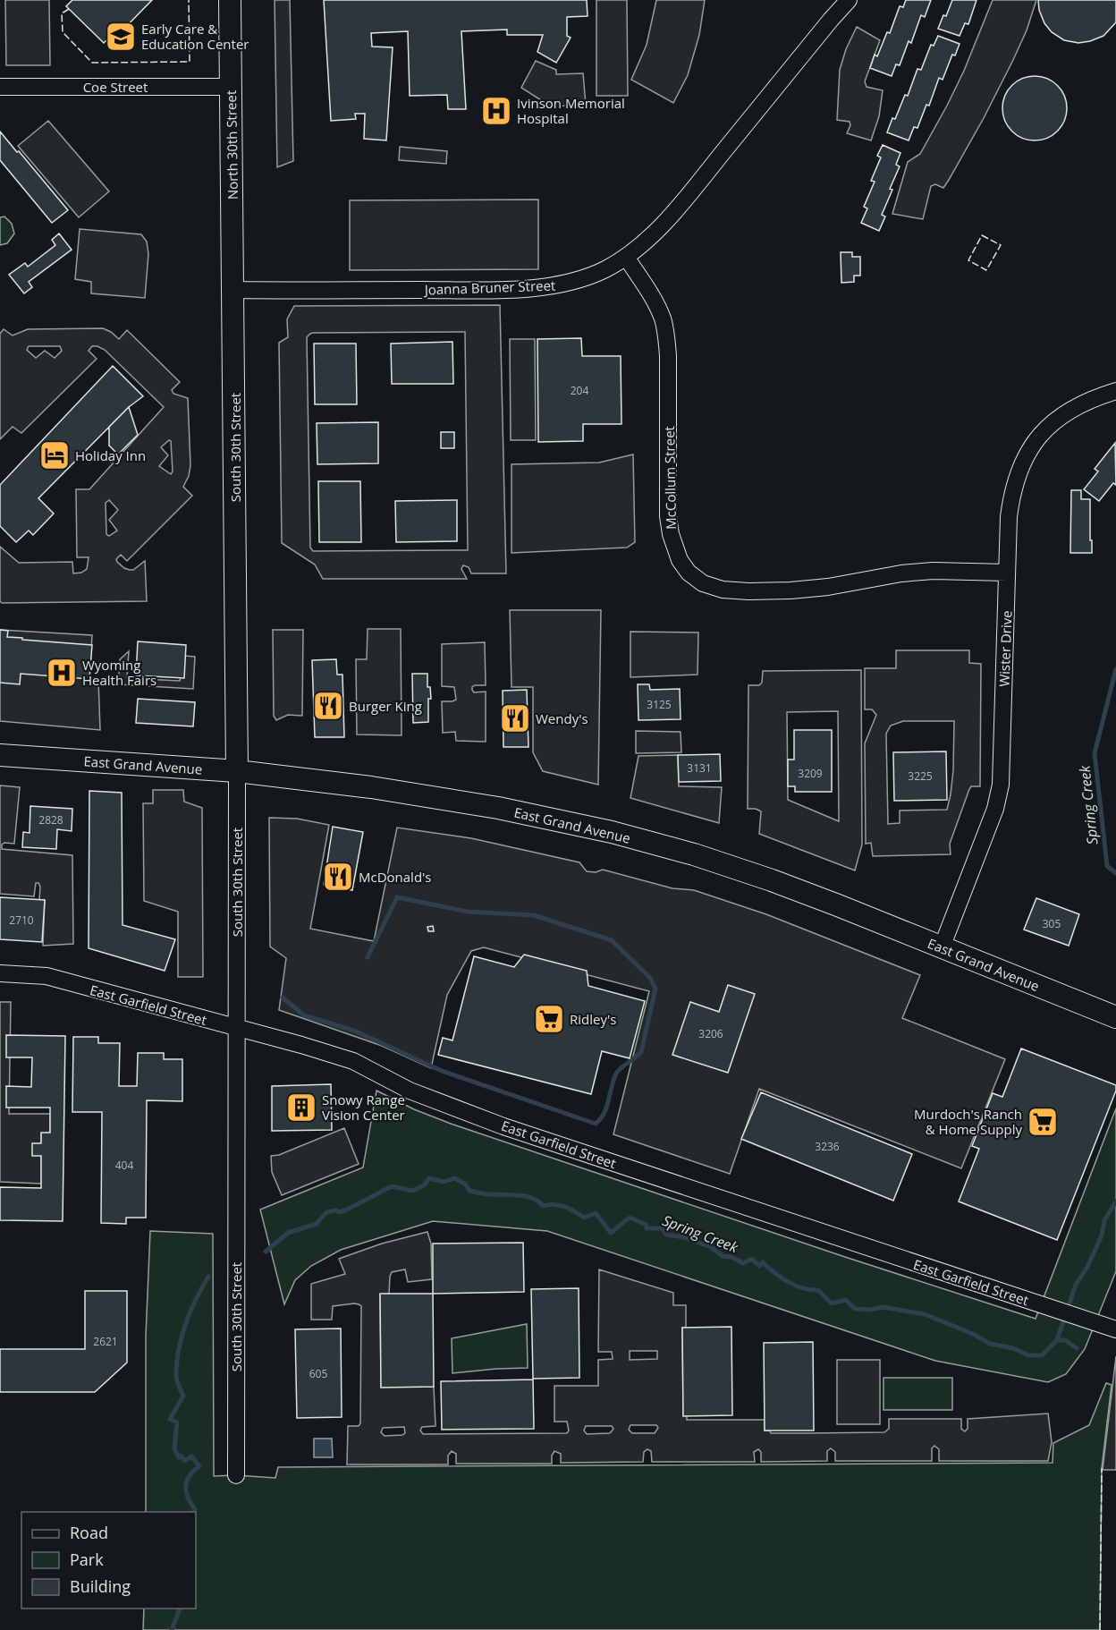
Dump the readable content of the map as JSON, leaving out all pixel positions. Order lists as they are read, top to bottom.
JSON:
{
  "streets": {
    "main road": ["North 30th Street", "South 30th Street", "East Grand Avenue"],
    "street": [
      "Coe Street",
      "Joanna Bruner Street",
      "McCollum Street",
      "Wister Drive",
      "East Garfield Street"
    ]
  },
  "crossings": [
    ["Coe Street", "North 30th Street"],
    ["North 30th Street", "Joanna Bruner Street"],
    ["North 30th Street", "South 30th Street"],
    ["Joanna Bruner Street", "South 30th Street"],
    ["Joanna Bruner Street", "McCollum Street"],
    ["South 30th Street", "East Grand Avenue"],
    ["South 30th Street", "East Garfield Street"],
    ["McCollum Street", "Wister Drive"],
    ["Wister Drive", "East Grand Avenue"]
  ],
  "water": ["Spring Creek"],
  "places": {
    "school or university": ["Early Care & Education Center"],
    "hospital": ["Ivinson Memorial Hospital", "Wyoming Health Fairs"],
    "hotel": ["Holiday Inn"],
    "restaurant": ["Burger King", "Wendy's", "McDonald's"],
    "supermarket": ["Ridley's", "Murdoch's Ranch & Home Supply"],
    "building": ["Snowy Range Vision Center"]
  },
  "house_numbers": [
    "204",
    "3125",
    "3131",
    "3209",
    "3225",
    "2828",
    "2710",
    "305",
    "3206",
    "3236",
    "404",
    "2621",
    "605"
  ],
  "legend": ["Road", "Park", "Building"]
}
